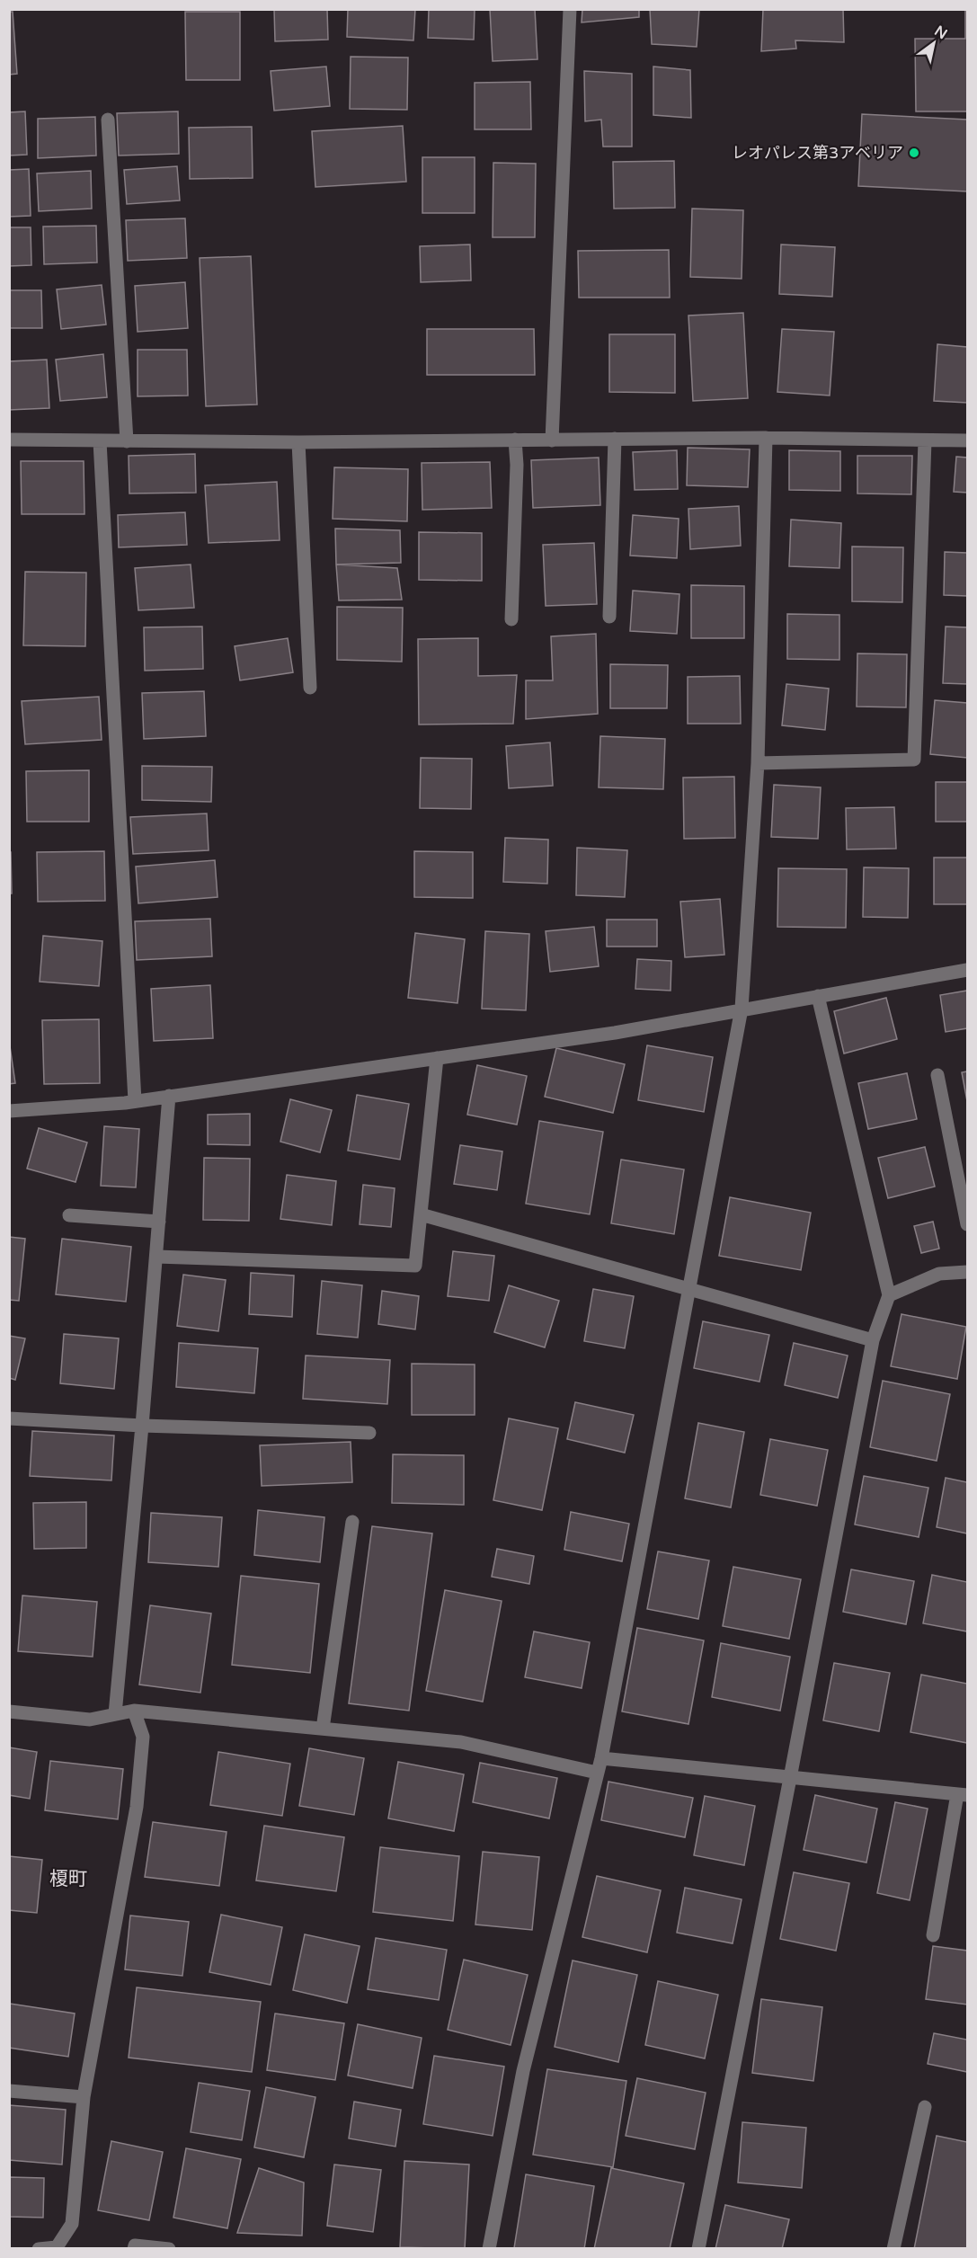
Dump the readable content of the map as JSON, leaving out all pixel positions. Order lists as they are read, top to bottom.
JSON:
{
  "districts": ["榎町"],
  "places": ["レオパレス第3アベリア"],
  "north": "top right"
}
